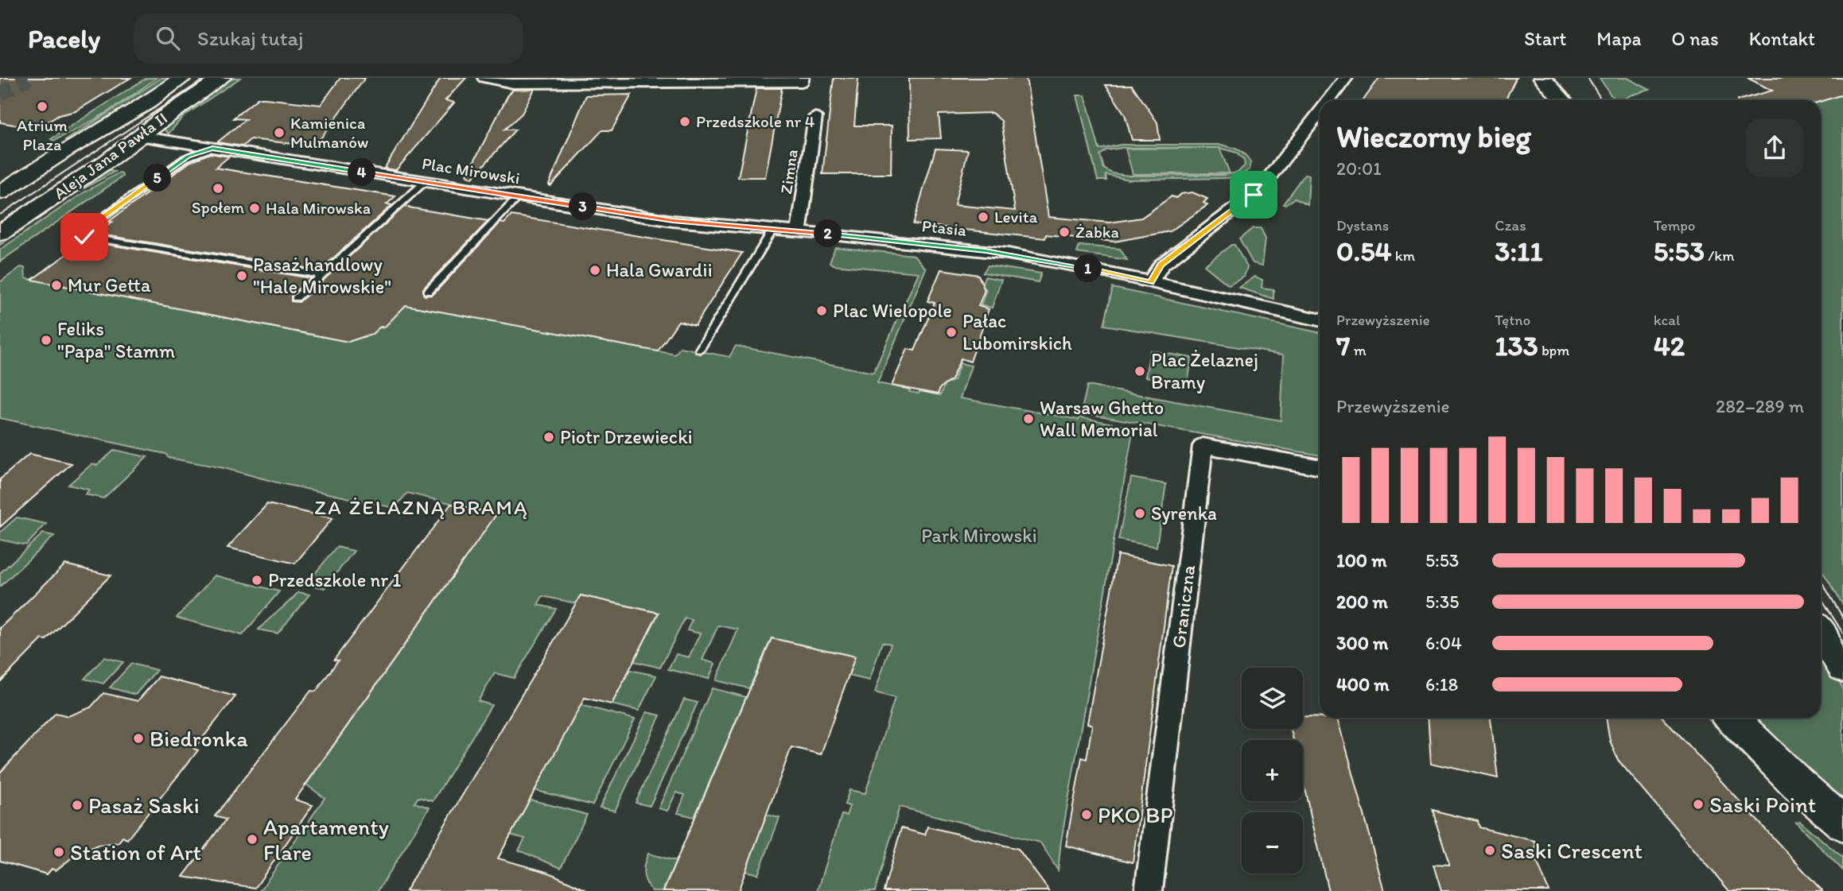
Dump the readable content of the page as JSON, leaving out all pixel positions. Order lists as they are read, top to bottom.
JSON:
{
  "streets": {
    "main road": ["Aleja Jana Pawła II"],
    "street": [
      "Plac Mirowski",
      "Zimna",
      "Ptasia",
      "Graniczna"
    ]
  },
  "crossings": [
    ["Aleja Jana Pawła II", "Plac Mirowski"],
    ["Plac Mirowski", "Zimna"],
    ["Plac Mirowski", "Ptasia"],
    ["Zimna", "Ptasia"]
  ],
  "districts": ["ZA ŻELAZNĄ BRAMĄ"],
  "parks": ["Park Mirowski"],
  "places": [
    "Atrium Plaza",
    "Przedszkole nr 4",
    "Kamienica Mulmanów",
    "Społem",
    "Hala Mirowska",
    "Levita",
    "Żabka",
    "Hala Gwardii",
    "Pasaż handlowy \"Hale Mirowskie\"",
    "Mur Getta",
    "Plac Wielopole",
    "Pałac Lubomirskich",
    "Feliks \"Papa\" Stamm",
    "Plac Żelaznej Bramy",
    "Warsaw Ghetto Wall Memorial",
    "Piotr Drzewiecki",
    "Syrenka",
    "Przedszkole nr 1",
    "Biedronka",
    "Saski Point",
    "Pasaż Saski",
    "PKO BP",
    "Apartamenty Flare",
    "Saski Crescent",
    "Station of Art"
  ],
  "page": {
    "header": "Pacely",
    "search": "Szukaj tutaj",
    "nav": [
      "Start",
      "Mapa",
      "O nas",
      "Kontakt"
    ],
    "heading": ["Wieczorny bieg", "20:01"],
    "pins": [
      "4",
      "5",
      "3",
      "2",
      "1"
    ],
    "stats": [
      ["Dystans", "0.54 km"],
      ["Czas", "3:11"],
      ["Tempo", "5:53 /km"],
      ["Przewyższenie", "7 m"],
      ["Tętno", "133 bpm"],
      ["kcal", "42"]
    ],
    "chart": ["Przewyższenie", "282–289 m"],
    "list": [
      {
        "name": "100 m",
        "note": "5:53"
      },
      {
        "name": "200 m",
        "note": "5:35"
      },
      {
        "name": "300 m",
        "note": "6:04"
      },
      {
        "name": "400 m",
        "note": "6:18"
      }
    ],
    "map_buttons": ["+", "−"]
  }
}
